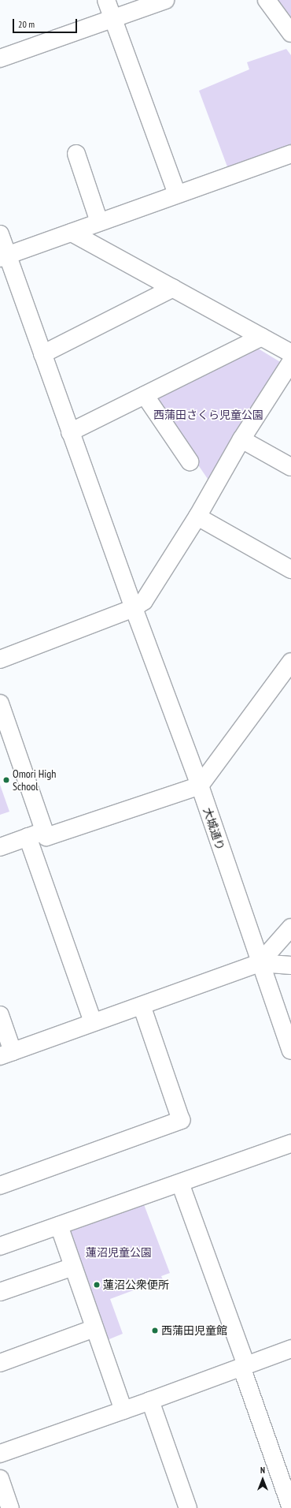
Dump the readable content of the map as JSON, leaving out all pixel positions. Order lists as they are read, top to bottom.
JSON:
{
  "streets": {
    "street": ["大城通り"]
  },
  "parks": ["西蒲田さくら児童公園", "蓮沼児童公園"],
  "places": ["Omori High School", "蓮沼公衆便所", "西蒲田児童館"],
  "scale_bar": "20 m",
  "north": "top"
}
